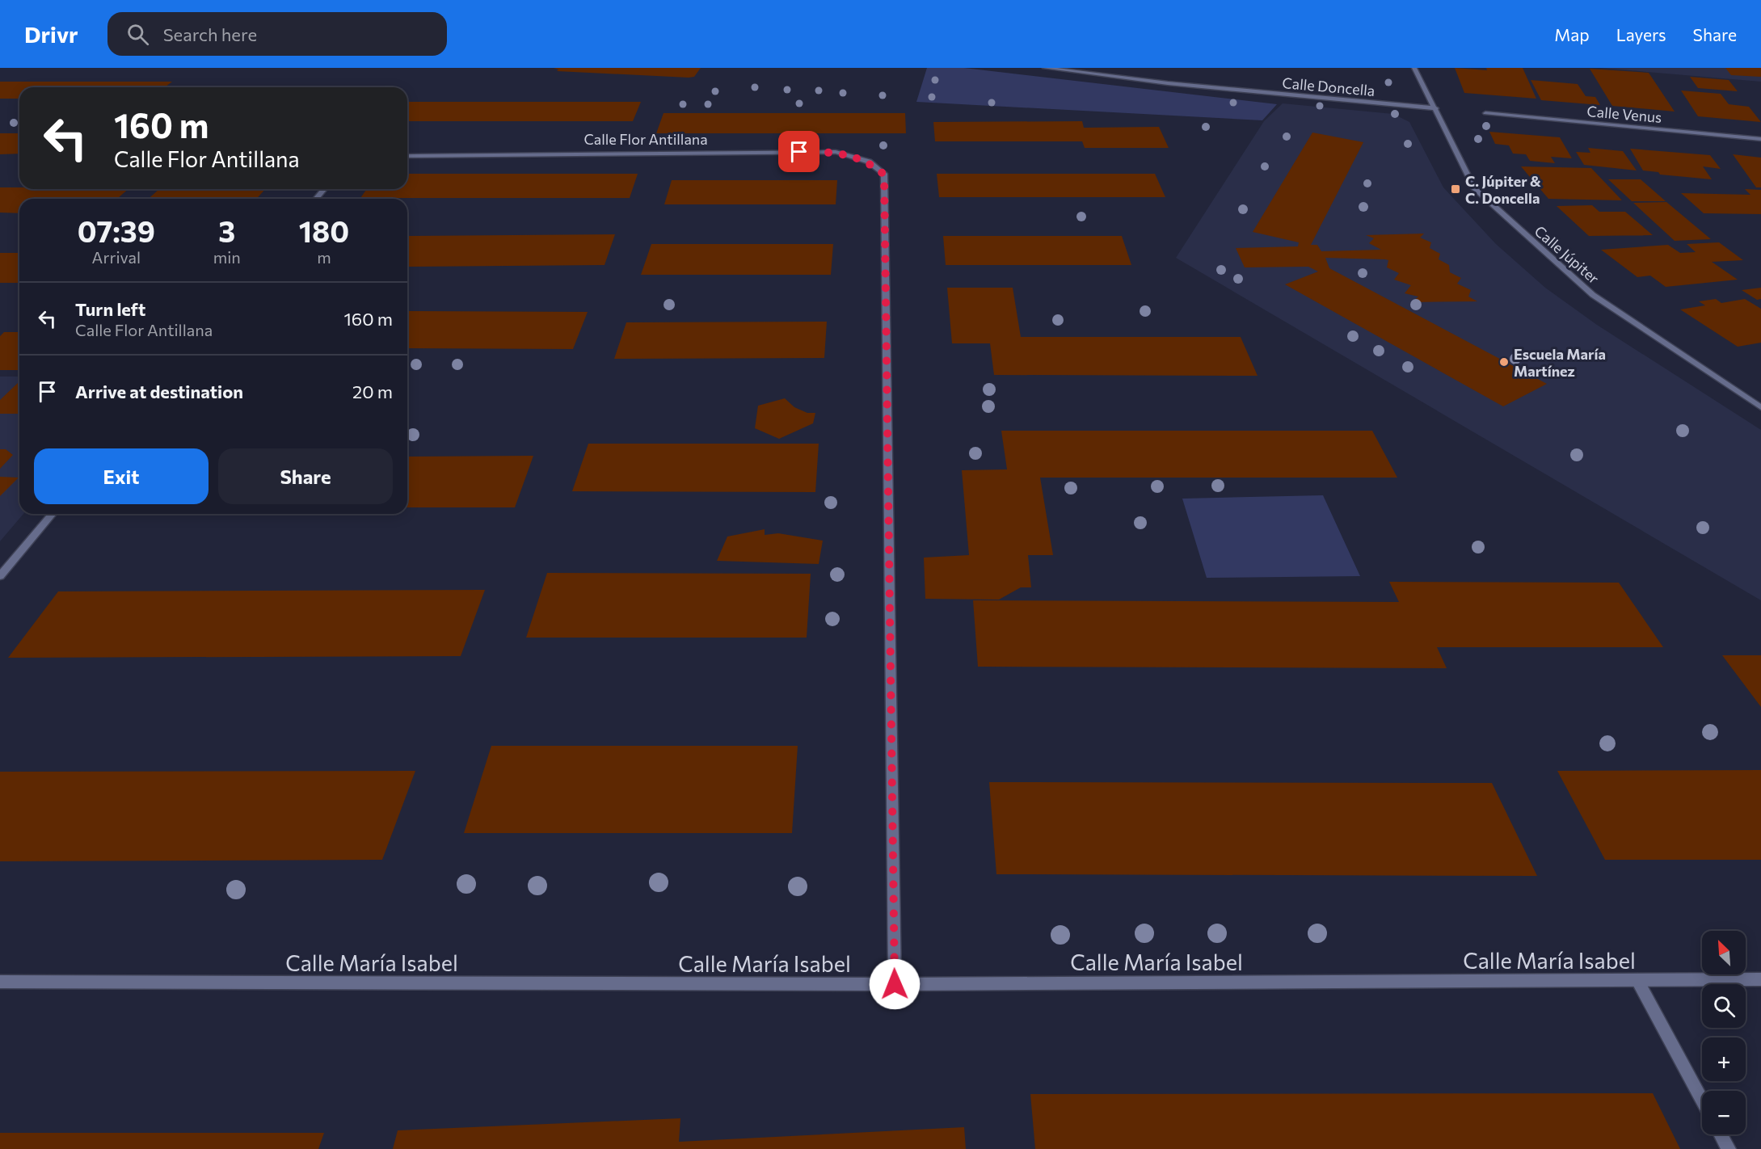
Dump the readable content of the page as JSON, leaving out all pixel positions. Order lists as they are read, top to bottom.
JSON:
{
  "streets": {
    "street": [
      "Calle Doncella",
      "Calle Venus",
      "Calle Flor Antillana",
      "Calle Júpiter",
      "Calle María Isabel"
    ]
  },
  "crossings": [
    ["Calle Doncella", "Calle Júpiter"],
    ["Calle Flor Antillana", "Calle María Isabel"]
  ],
  "places": {
    "transit": ["C. Júpiter & C. Doncella"],
    "other": ["Escuela María Martínez"]
  },
  "north": "top left",
  "page": {
    "header": "Drivr",
    "search": "Search here",
    "nav": ["Map", "Layers", "Share"],
    "turn": ["160 m", "Calle Flor Antillana"],
    "eta": [
      "07:39",
      "Arrival",
      "3",
      "min",
      "180",
      "m"
    ],
    "list": [
      {
        "name": "Turn left",
        "note": "Calle Flor Antillana",
        "value": "160 m"
      },
      {
        "name": "Arrive at destination",
        "value": "20 m"
      }
    ],
    "buttons": ["Exit", "Share"],
    "map_buttons": ["+", "−"]
  }
}
